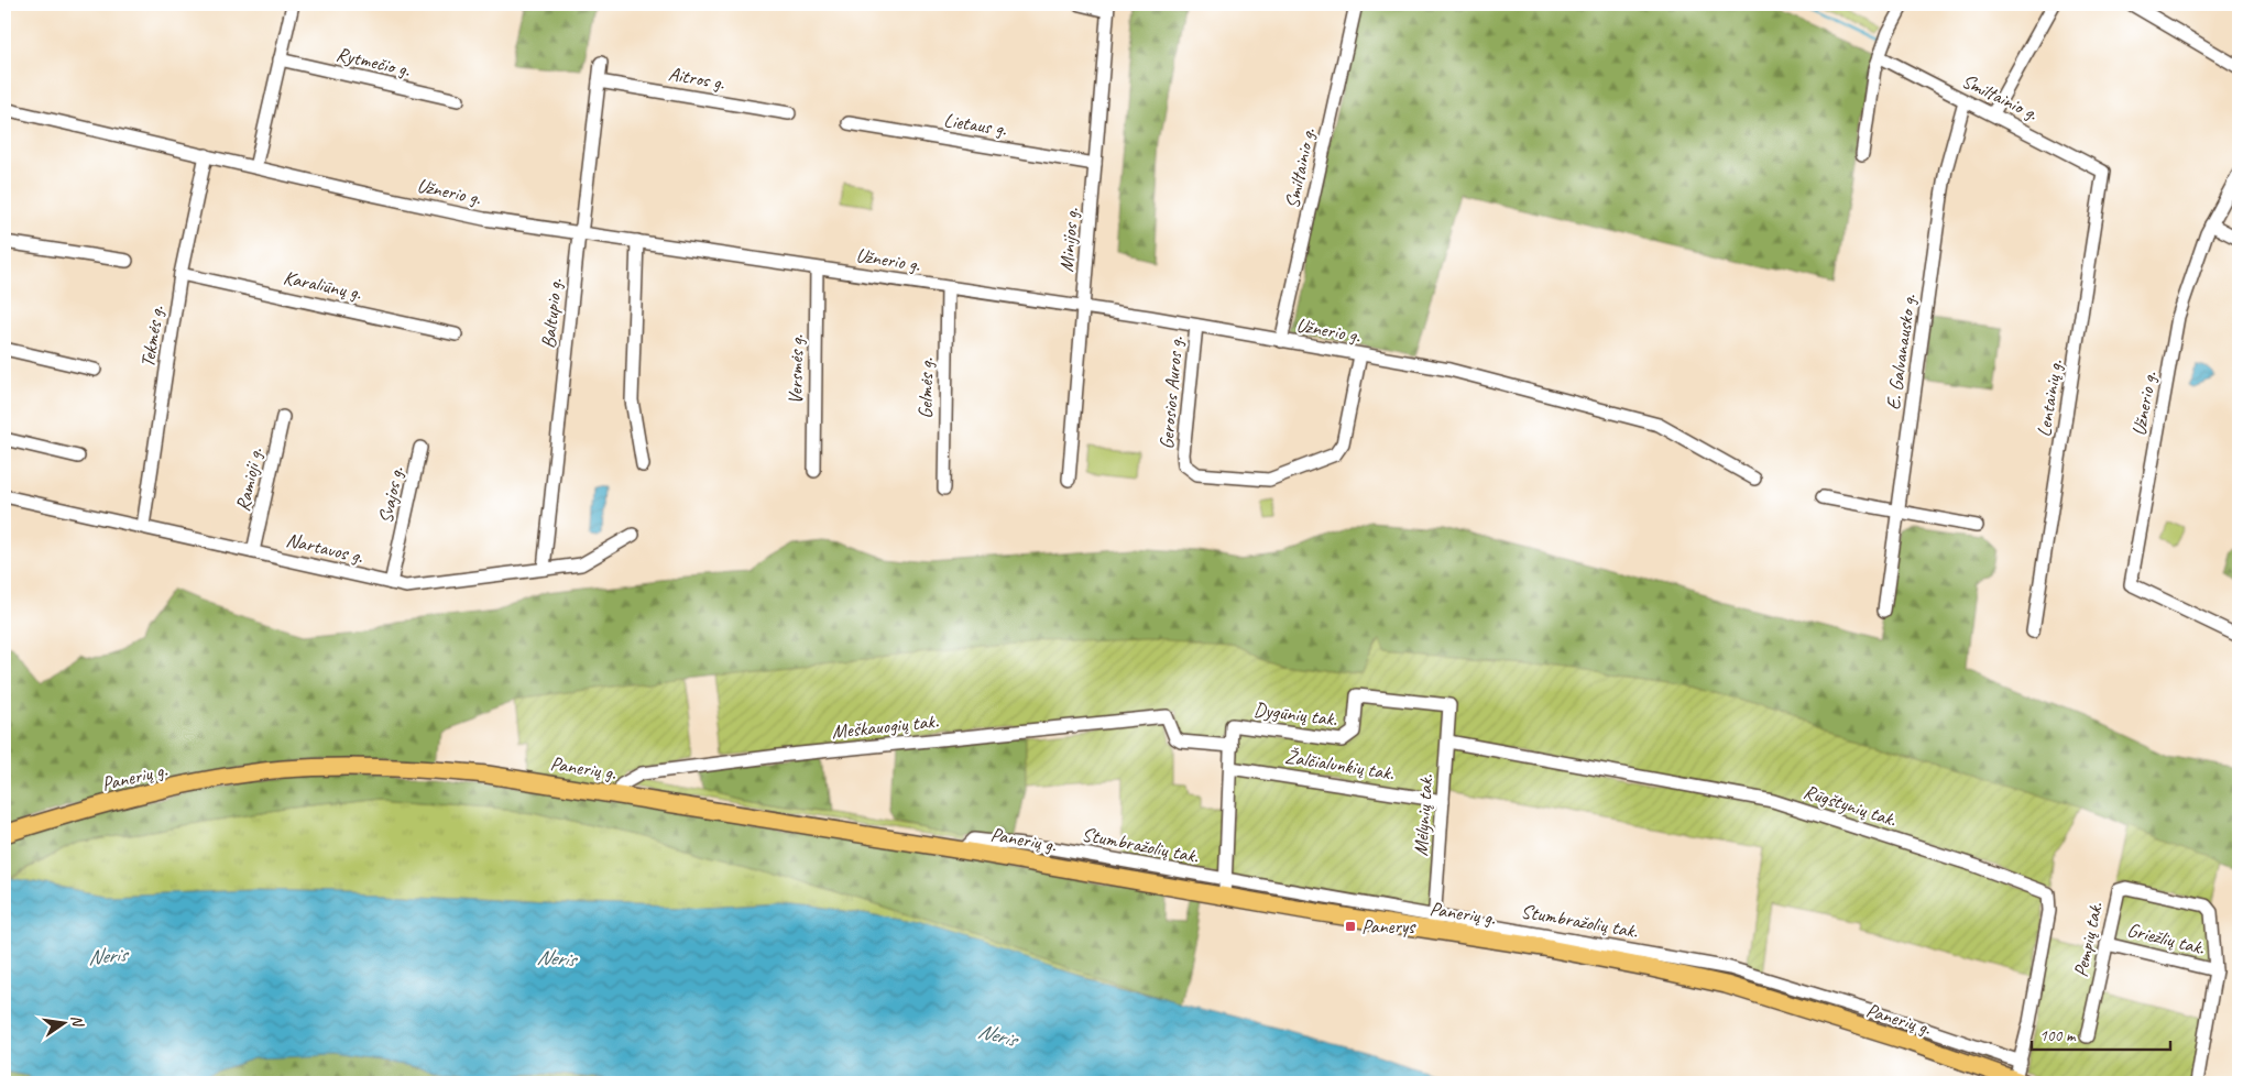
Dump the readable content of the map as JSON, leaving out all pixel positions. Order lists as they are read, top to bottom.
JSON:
{
  "streets": {
    "main road": ["Panerių g."],
    "street": [
      "Rytmečio g.",
      "Aitros g.",
      "Smiltainio g.",
      "Lietaus g.",
      "Užnerio g.",
      "Minijos g.",
      "Karaliūnų g.",
      "Baltupio g.",
      "Tekmės g.",
      "E. Galvanausko g.",
      "Versmės g.",
      "Gelmės g.",
      "Gerosios Auros g.",
      "Lentainių g.",
      "Ramioji g.",
      "Svajos g.",
      "Nartavos g.",
      "Dygūnių tak.",
      "Meškauogių tak.",
      "Žalčialunkių tak.",
      "Rūgštynių tak.",
      "Mėlynių tak.",
      "Stumbražolių tak.",
      "Griežlių tak.",
      "Pempių tak."
    ]
  },
  "crossings": [
    ["Aitros g.", "Baltupio g."],
    ["Smiltainio g.", "Užnerio g."],
    ["Smiltainio g.", "E. Galvanausko g."],
    ["Smiltainio g.", "Lentainių g."],
    ["Lietaus g.", "Minijos g."],
    ["Užnerio g.", "Minijos g."],
    ["Užnerio g.", "Baltupio g."],
    ["Užnerio g.", "Tekmės g."],
    ["Užnerio g.", "Versmės g."],
    ["Užnerio g.", "Gelmės g."],
    ["Užnerio g.", "Gerosios Auros g."],
    ["Karaliūnų g.", "Tekmės g."],
    ["Baltupio g.", "Nartavos g."],
    ["Tekmės g.", "Nartavos g."],
    ["Ramioji g.", "Nartavos g."],
    ["Svajos g.", "Nartavos g."],
    ["Dygūnių tak.", "Meškauogių tak."],
    ["Dygūnių tak.", "Mėlynių tak."],
    ["Meškauogių tak.", "Panerių g."],
    ["Žalčialunkių tak.", "Mėlynių tak."],
    ["Panerių g.", "Rūgštynių tak."],
    ["Panerių g.", "Mėlynių tak."],
    ["Panerių g.", "Stumbražolių tak."],
    ["Rūgštynių tak.", "Mėlynių tak."],
    ["Rūgštynių tak.", "Stumbražolių tak."],
    ["Mėlynių tak.", "Stumbražolių tak."],
    ["Griežlių tak.", "Pempių tak."]
  ],
  "water": ["Neris"],
  "places": {
    "transit": ["Panerys"]
  },
  "scale_bar": "100 m",
  "north": "right"
}
